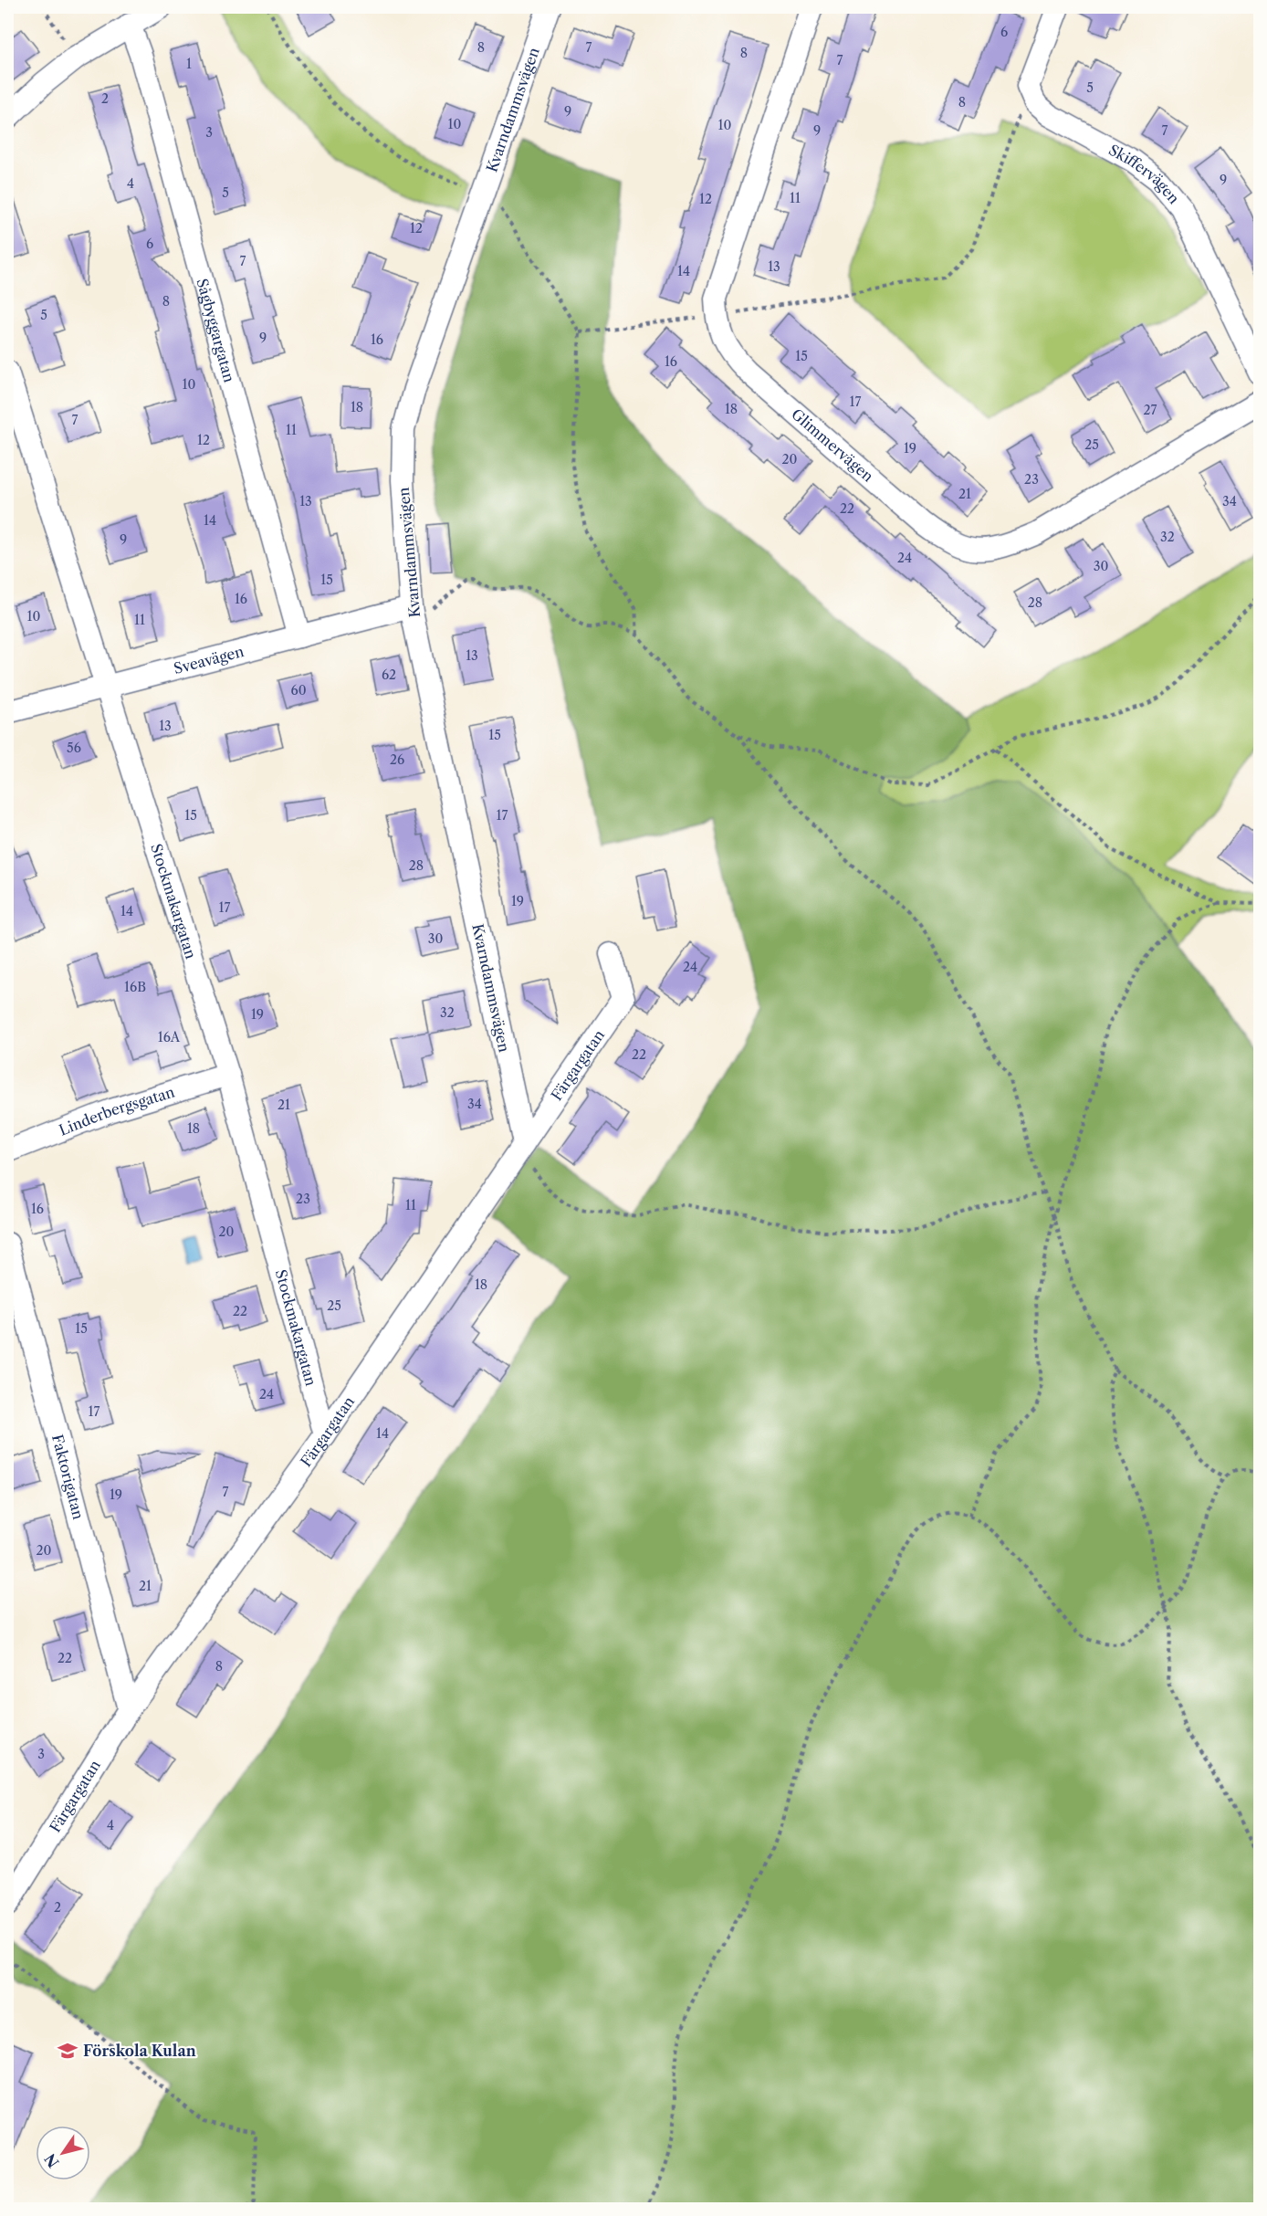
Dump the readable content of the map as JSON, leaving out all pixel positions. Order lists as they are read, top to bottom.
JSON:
{
  "streets": {
    "street": [
      "Kvarndammsvägen",
      "Skiffervägen",
      "Sågbyggargatan",
      "Glimmervägen",
      "Sveavägen",
      "Stockmakargatan",
      "Färgargatan",
      "Linderbergsgatan",
      "Faktorigatan"
    ]
  },
  "crossings": [
    ["Kvarndammsvägen", "Sveavägen"],
    ["Kvarndammsvägen", "Färgargatan"],
    ["Sågbyggargatan", "Sveavägen"],
    ["Sveavägen", "Stockmakargatan"],
    ["Stockmakargatan", "Färgargatan"],
    ["Stockmakargatan", "Linderbergsgatan"],
    ["Färgargatan", "Faktorigatan"]
  ],
  "places": {
    "school or university": ["Förskola Kulan"]
  },
  "house_numbers": [
    "6",
    "8",
    "7",
    "8",
    "7",
    "1",
    "5",
    "2",
    "8",
    "9",
    "10",
    "10",
    "9",
    "7",
    "3",
    "9",
    "4",
    "5",
    "11",
    "12",
    "12",
    "6",
    "7",
    "13",
    "14",
    "8",
    "5",
    "9",
    "16",
    "15",
    "16",
    "10",
    "17",
    "18",
    "18",
    "27",
    "7",
    "11",
    "12",
    "25",
    "19",
    "20",
    "23",
    "21",
    "13",
    "34",
    "22",
    "14",
    "32",
    "9",
    "24",
    "30",
    "15",
    "16",
    "28",
    "10",
    "11",
    "13",
    "62",
    "60",
    "13",
    "15",
    "56",
    "26",
    "15",
    "17",
    "28",
    "19",
    "17",
    "14",
    "30",
    "24",
    "16B",
    "32",
    "19",
    "16A",
    "22",
    "34",
    "21",
    "18",
    "23",
    "11",
    "16",
    "20",
    "18",
    "25",
    "22",
    "15",
    "24",
    "17",
    "14",
    "7",
    "19",
    "20",
    "21",
    "22",
    "8",
    "3",
    "4",
    "2"
  ],
  "north": "bottom left"
}
